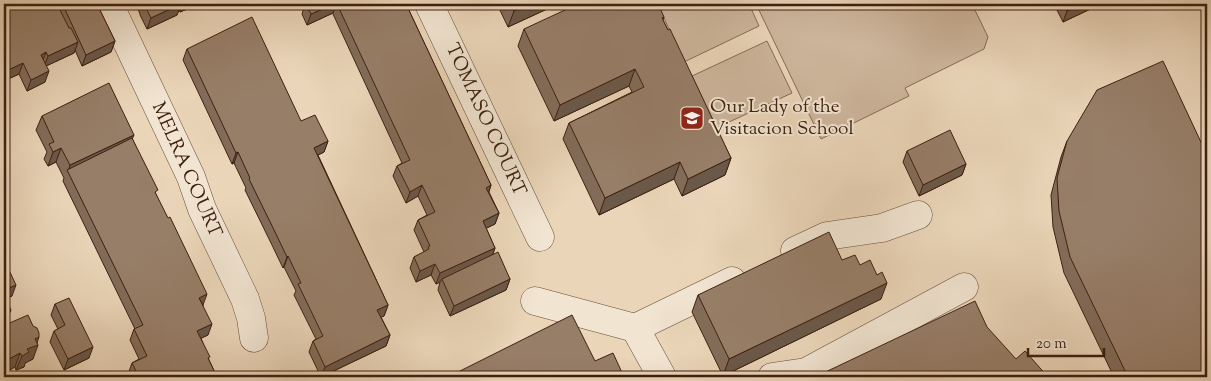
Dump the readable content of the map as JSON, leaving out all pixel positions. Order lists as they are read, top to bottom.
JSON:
{
  "streets": {
    "street": ["TOMASO COURT", "MELRA COURT"]
  },
  "places": {
    "school or university": ["Our Lady of the Visitacion School"]
  },
  "scale_bar": "20 m"
}
